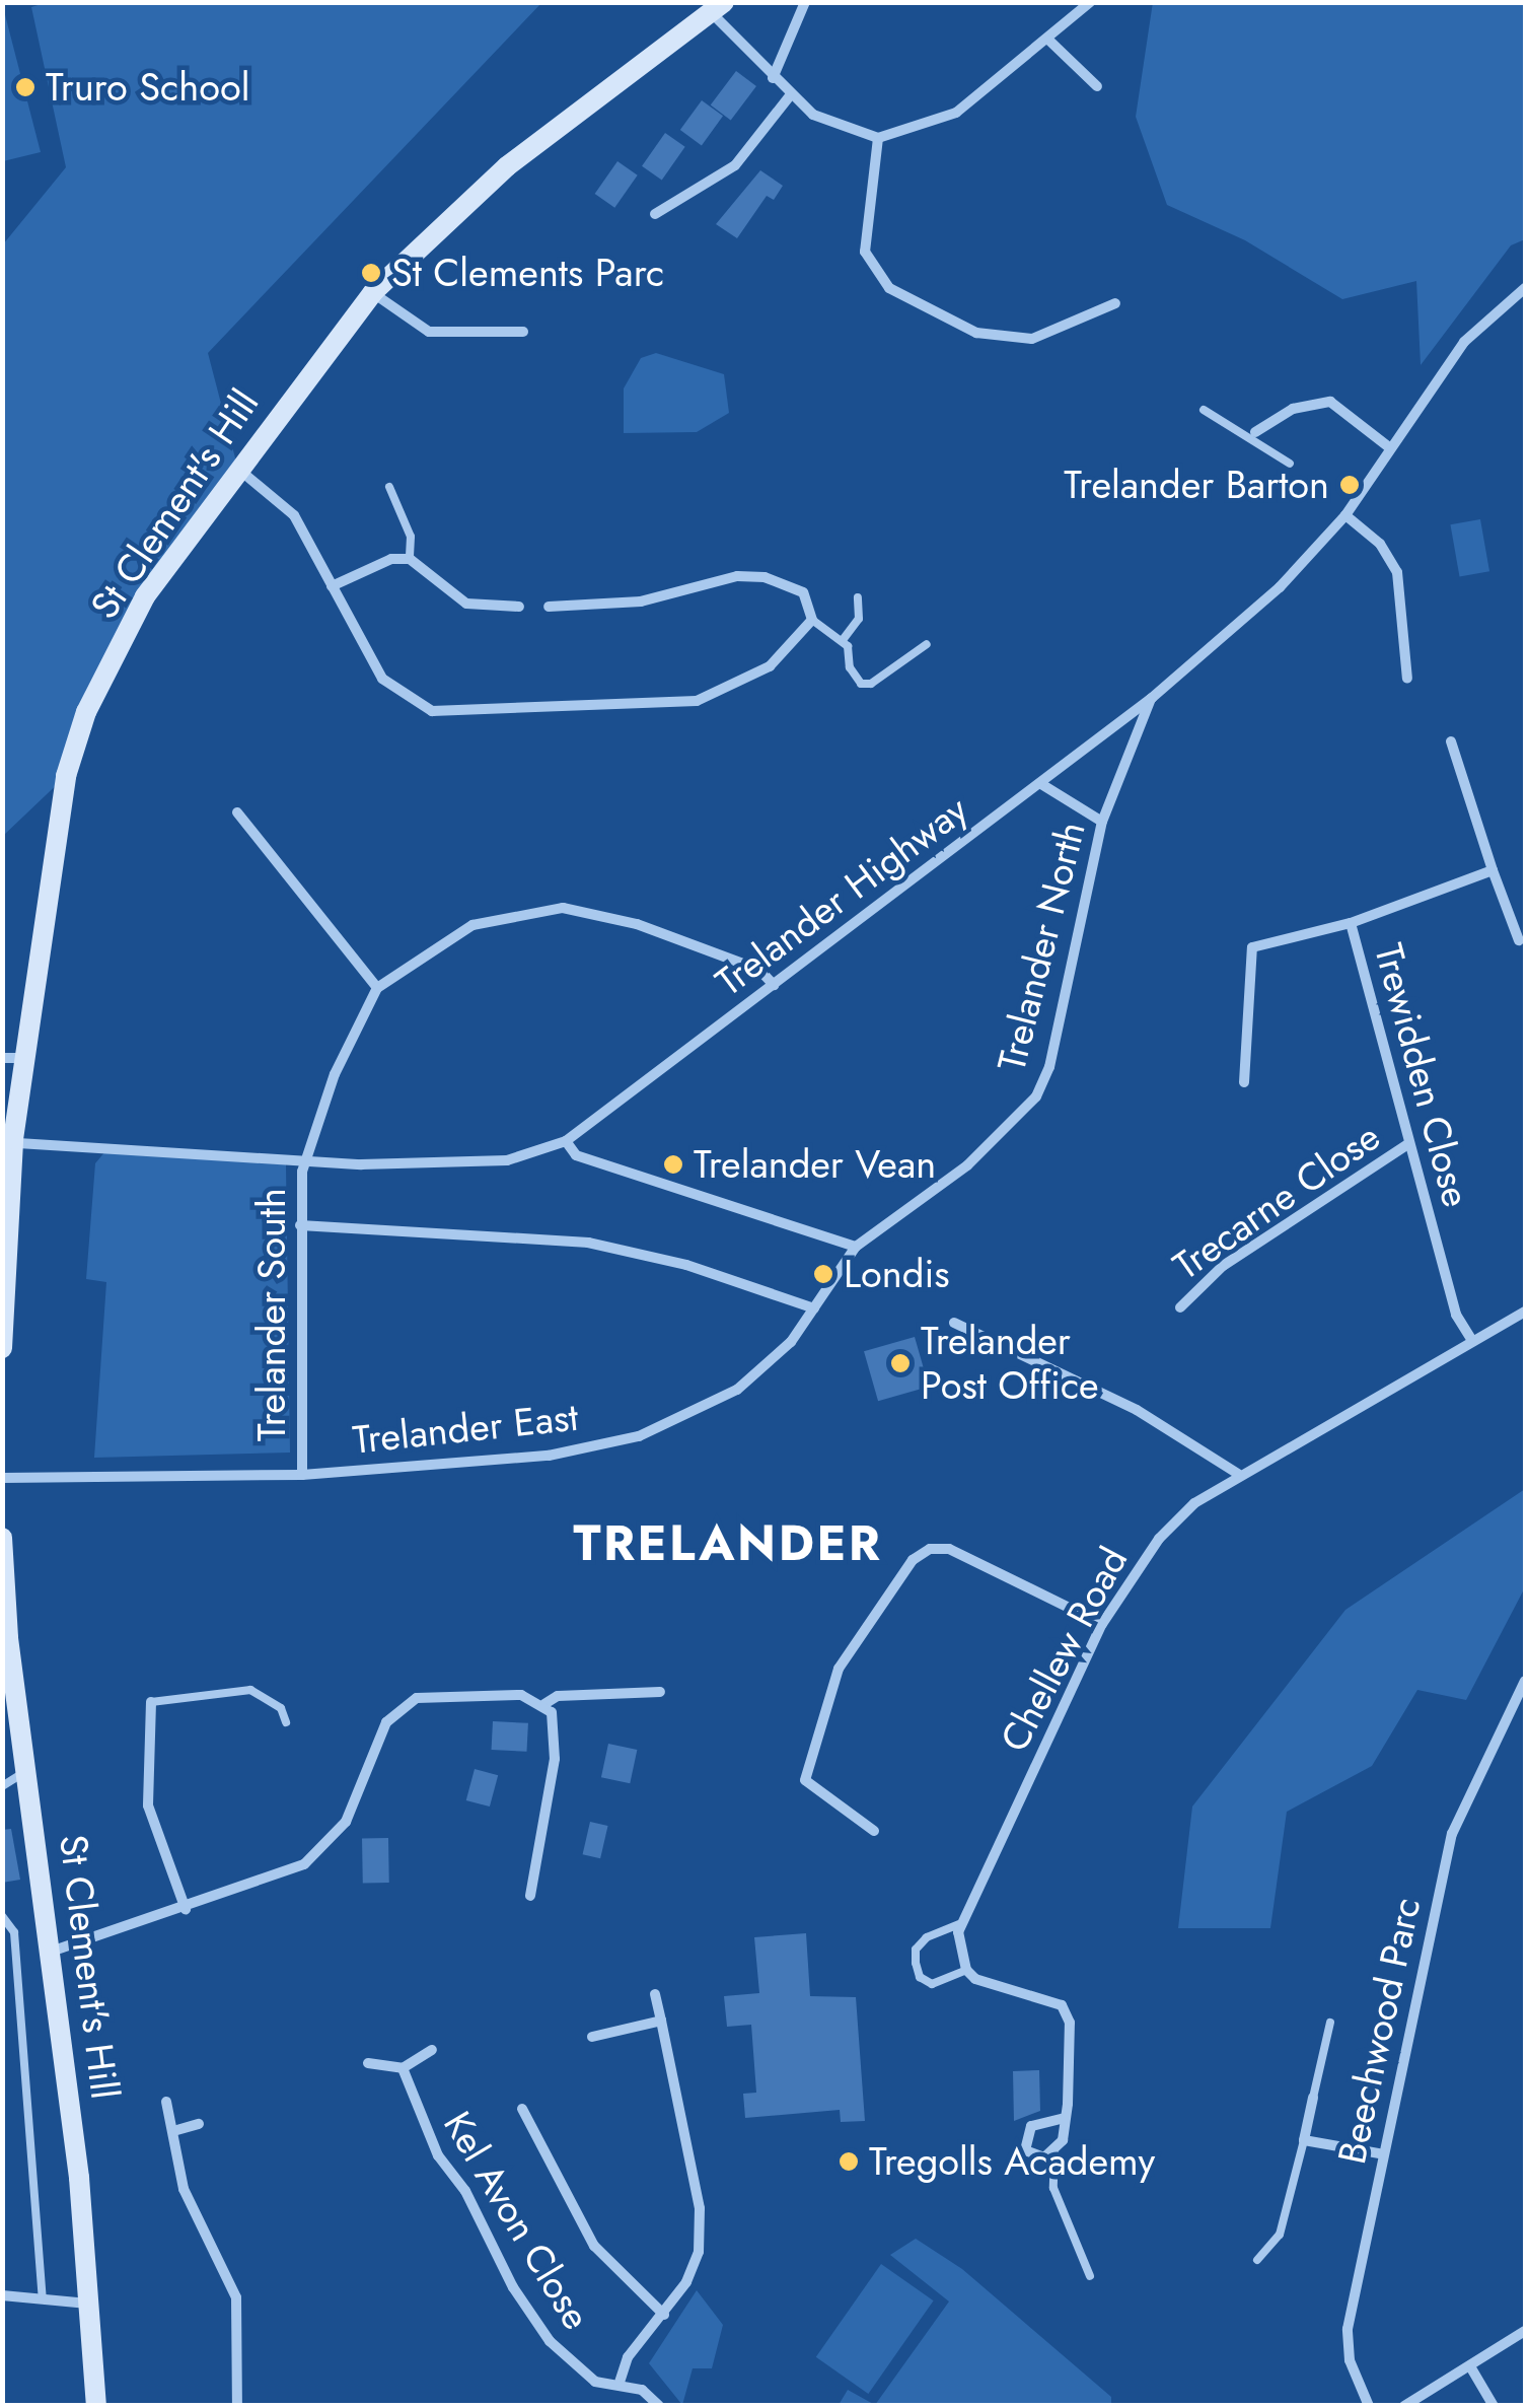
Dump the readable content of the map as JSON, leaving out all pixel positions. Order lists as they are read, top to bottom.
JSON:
{
  "streets": {
    "street": [
      "St Clement's Hill",
      "Trelander Highway",
      "Trelander North",
      "Trewidden Close",
      "Trecarne Close",
      "Trelander South",
      "Trelander East",
      "Chellew Road",
      "Beechwood Parc",
      "Kel Avon Close"
    ]
  },
  "crossings": [
    ["St Clement's Hill", "Trelander Highway"],
    ["Trelander Highway", "Trelander North"],
    ["Trelander Highway", "Trelander South"],
    ["Trelander North", "Trelander East"],
    ["Trewidden Close", "Trecarne Close"],
    ["Trewidden Close", "Chellew Road"],
    ["Trelander South", "Trelander East"]
  ],
  "districts": ["TRELANDER"],
  "places": [
    "Truro School",
    "St Clements Parc",
    "Trelander Barton",
    "Trelander Vean",
    "Londis",
    "Trelander Post Office",
    "Tregolls Academy"
  ]
}
